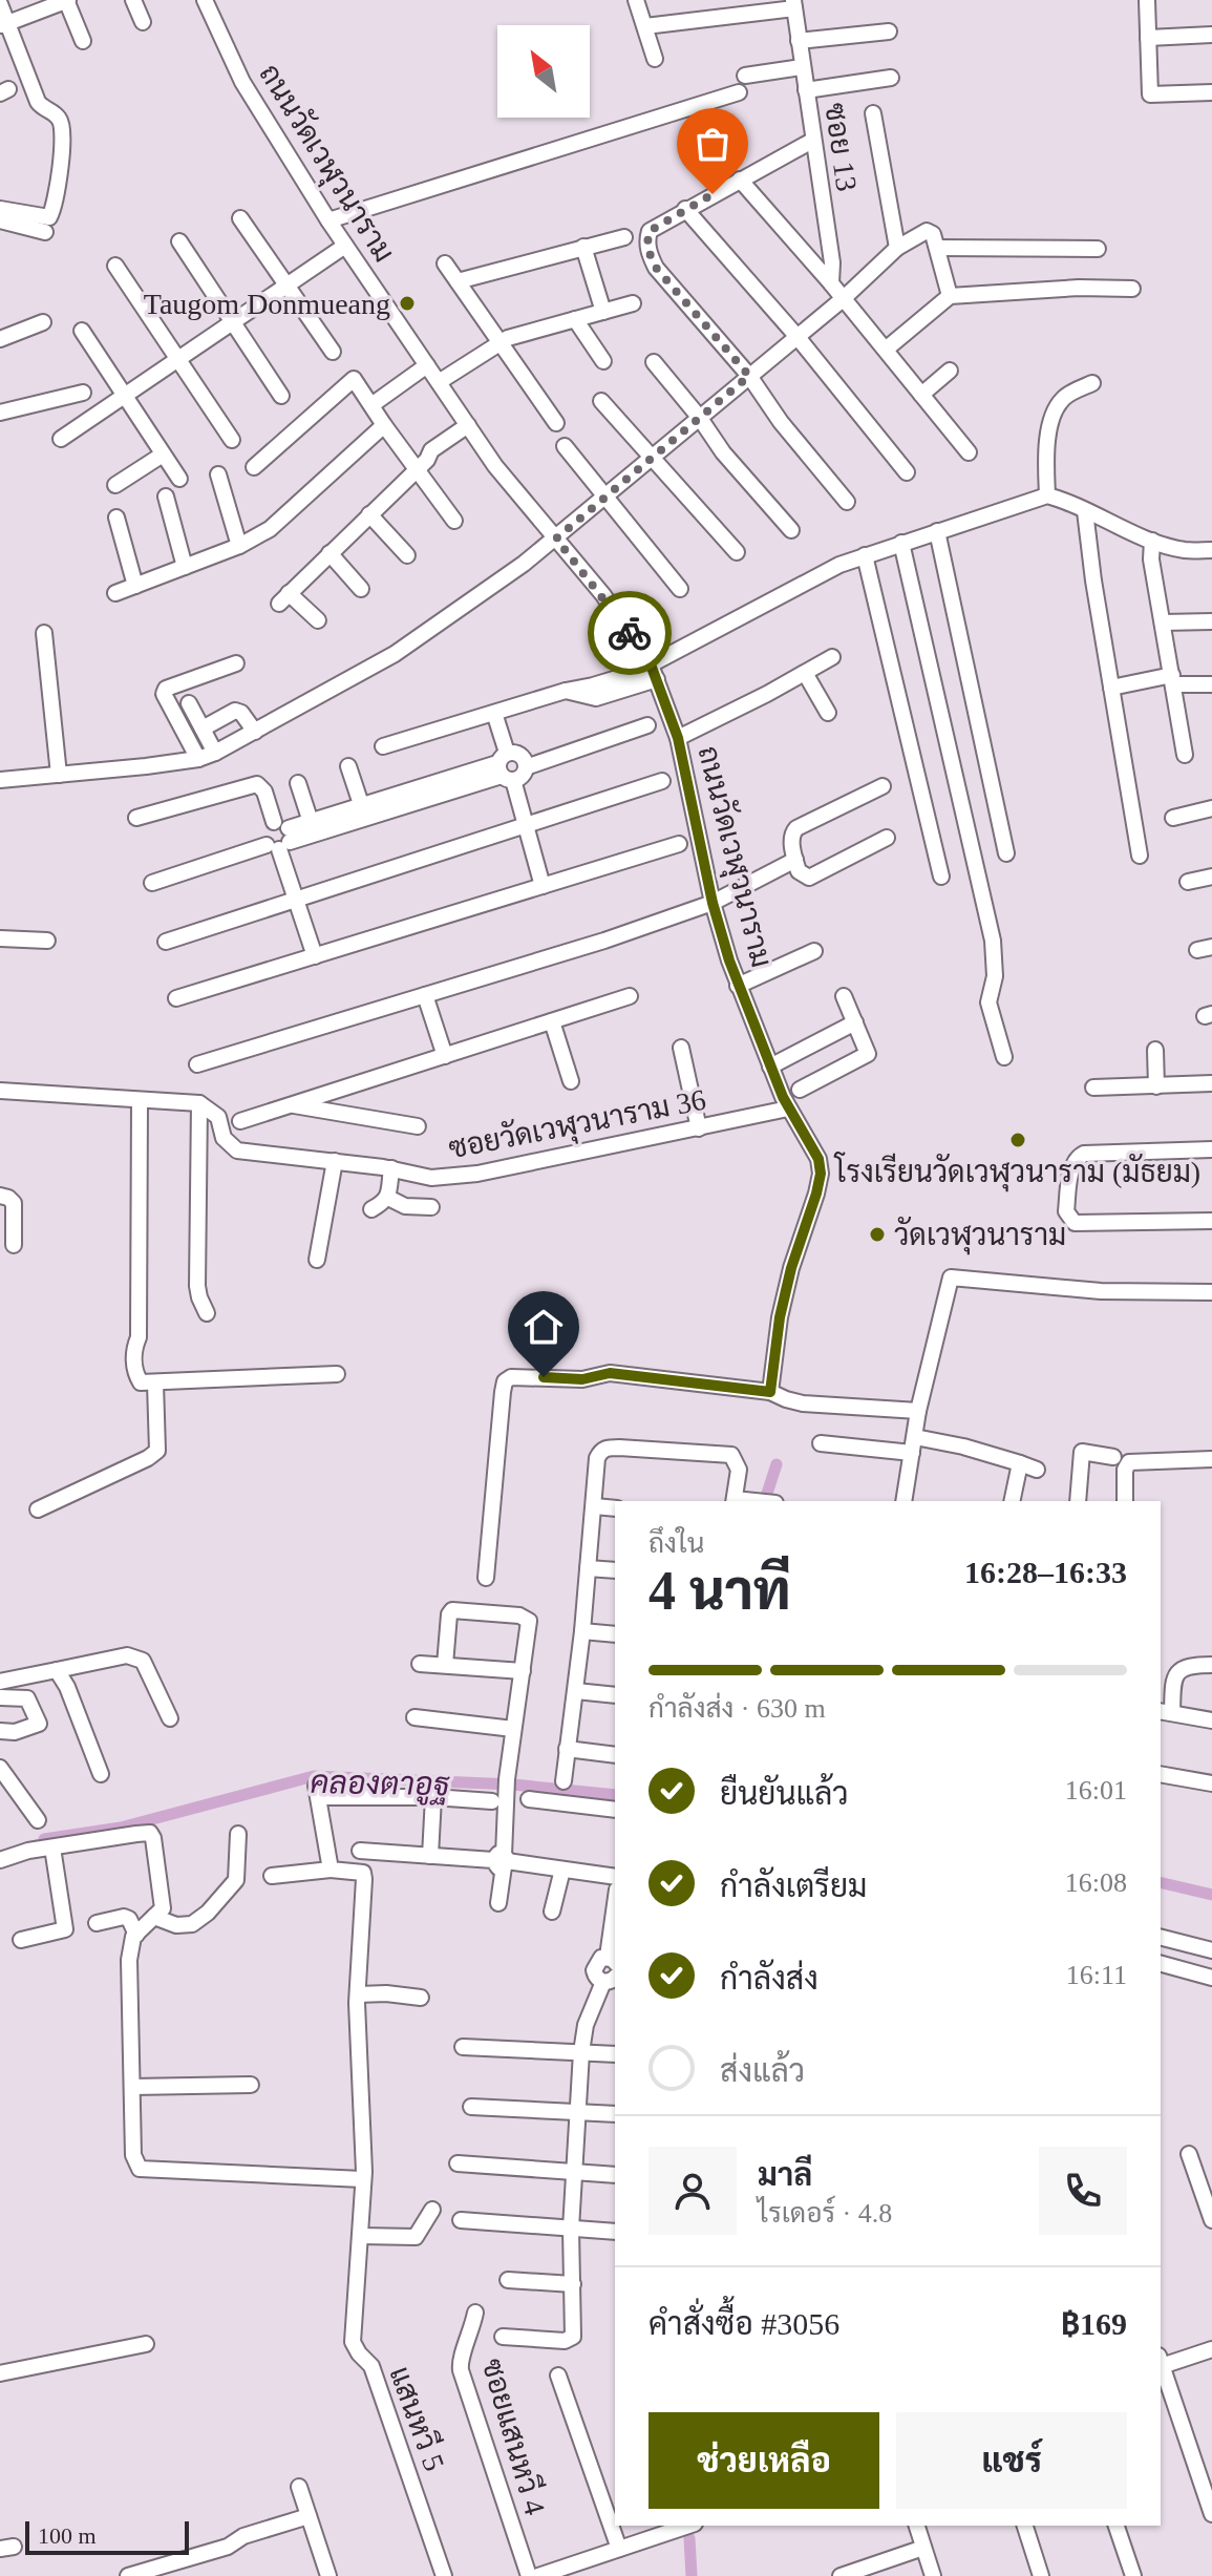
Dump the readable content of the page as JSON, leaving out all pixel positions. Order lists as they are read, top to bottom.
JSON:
{
  "streets": {
    "street": [
      "ซอย 13",
      "ถนนวัดเวฬุวนาราม",
      "ซอยวัดเวฬุวนาราม 36",
      "แสนหวี 5",
      "ซอยแสนหวี 4"
    ]
  },
  "crossings": [
    ["ถนนวัดเวฬุวนาราม", "ซอยวัดเวฬุวนาราม 36"]
  ],
  "water": ["คลองตาอูฐ"],
  "places": ["Taugom Donmueang", "โรงเรียนวัดเวฬุวนาราม (มัธยม)", "วัดเวฬุวนาราม"],
  "scale_bar": "100 m",
  "north": "top left",
  "page": {
    "heading": ["4 นาที", "ถึงใน", "16:28–16:33"],
    "panel": [
      "มาลี",
      "ไรเดอร์ · 4.8",
      "คำสั่งซื้อ #3056",
      "฿169"
    ],
    "bar": "กำลังส่ง · 630 m",
    "list": [
      ["ยืนยันแล้ว", "16:01"],
      ["กำลังเตรียม", "16:08"],
      ["กำลังส่ง", "16:11"],
      "ส่งแล้ว"
    ],
    "buttons": ["ช่วยเหลือ", "แชร์"],
    "scale": "100 m"
  }
}
